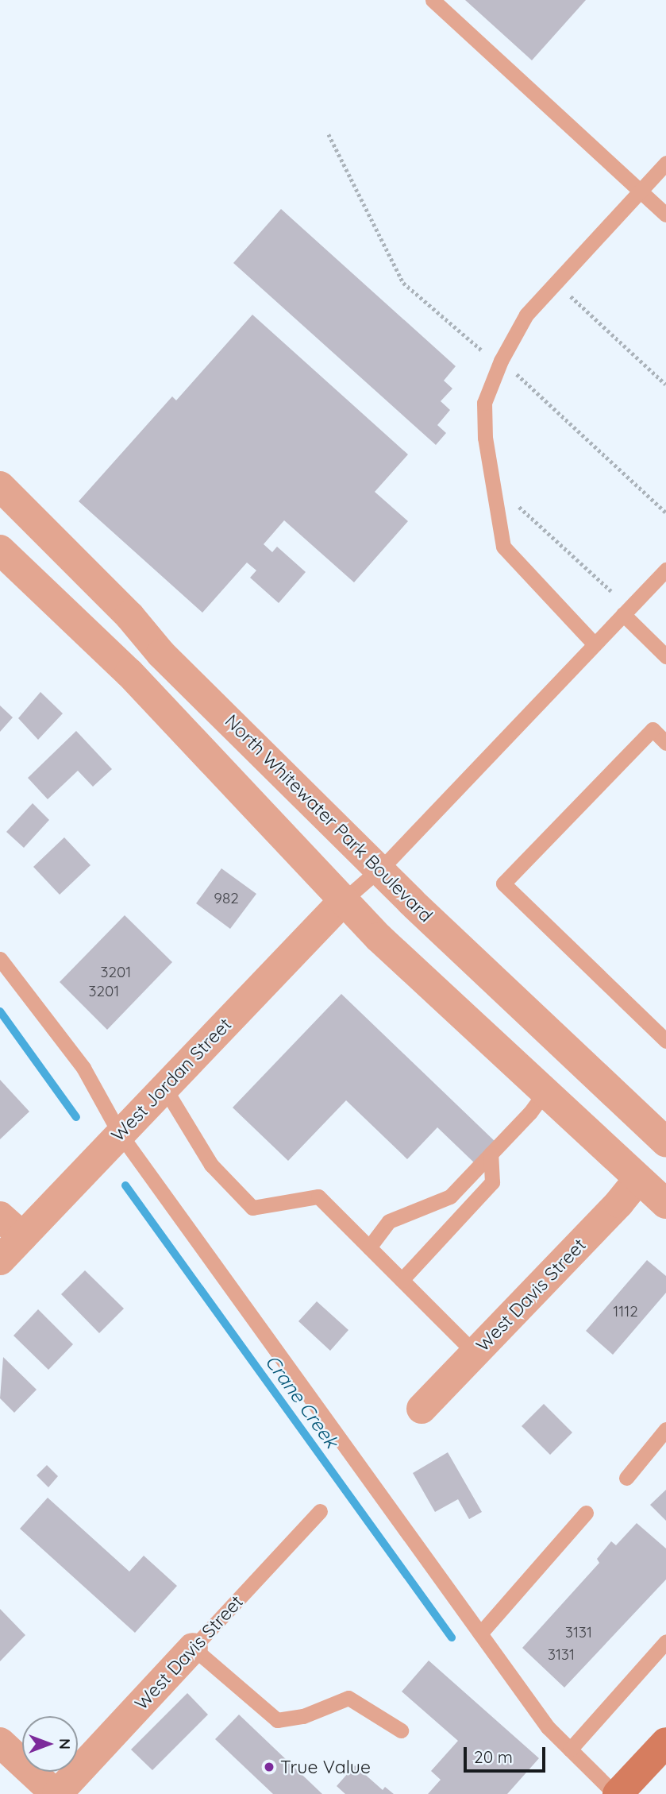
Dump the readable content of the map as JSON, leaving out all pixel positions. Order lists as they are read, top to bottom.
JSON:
{
  "streets": {
    "street": ["North Whitewater Park Boulevard", "West Jordan Street", "West Davis Street"]
  },
  "water": ["Crane Creek"],
  "places": ["True Value"],
  "house_numbers": [
    "982",
    "3201",
    "3201",
    "1112",
    "3131",
    "3131"
  ],
  "scale_bar": "20 m",
  "north": "right"
}
